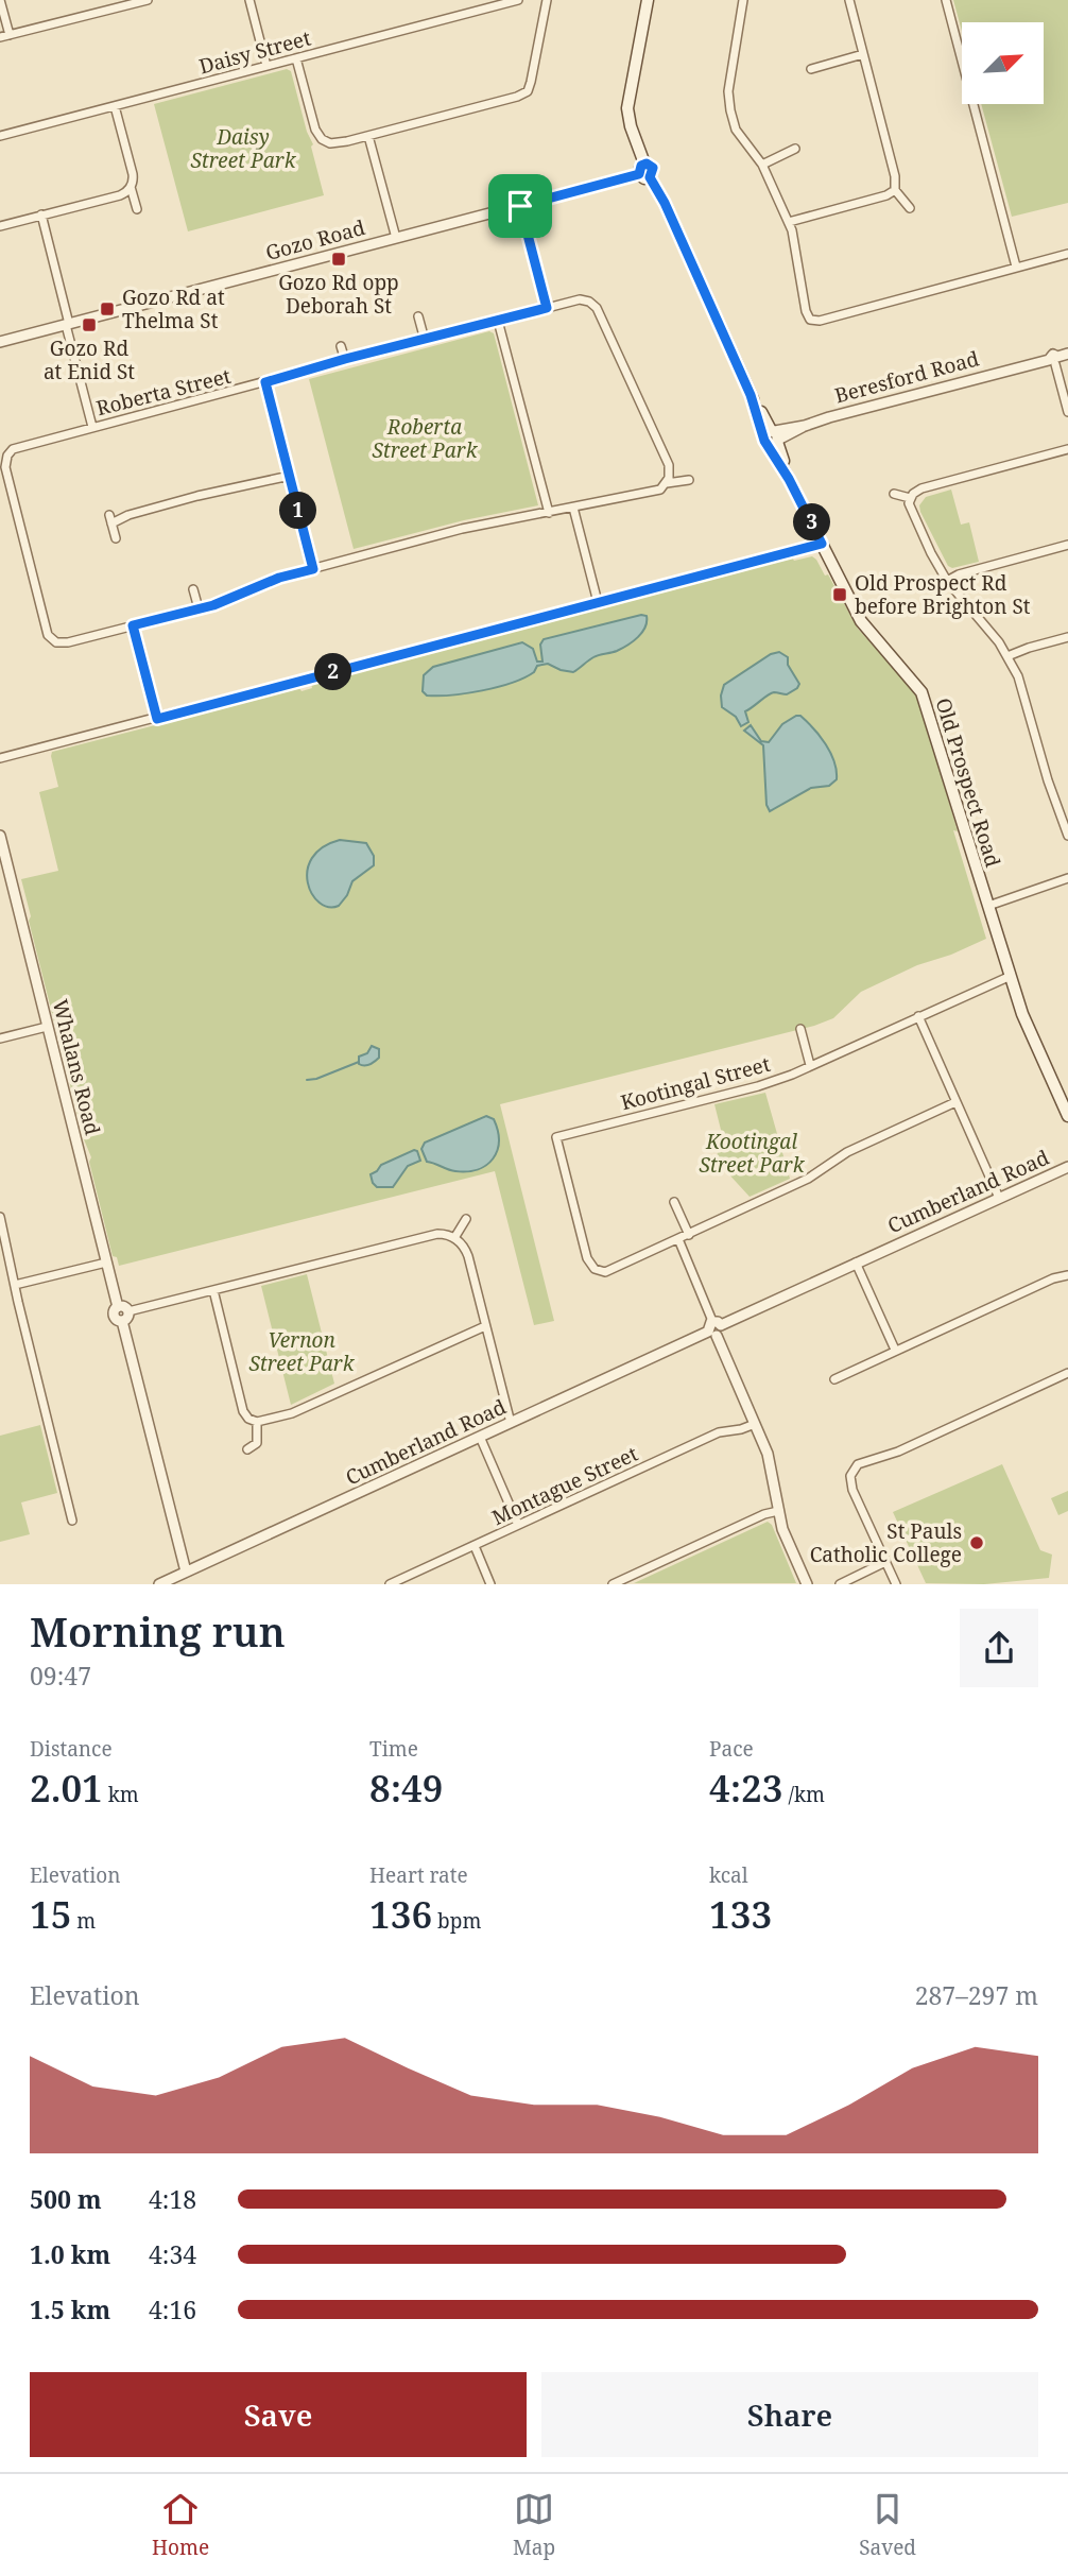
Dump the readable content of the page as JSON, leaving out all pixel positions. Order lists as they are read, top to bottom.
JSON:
{
  "streets": {
    "main road": ["Old Prospect Road"],
    "street": [
      "Daisy Street",
      "Gozo Road",
      "Beresford Road",
      "Roberta Street",
      "Whalans Road",
      "Kootingal Street",
      "Cumberland Road",
      "Montague Street"
    ]
  },
  "crossings": [
    ["Gozo Road", "Old Prospect Road"],
    ["Beresford Road", "Old Prospect Road"],
    ["Old Prospect Road", "Kootingal Street"]
  ],
  "parks": [
    "Daisy Street Park",
    "Roberta Street Park",
    "Kootingal Street Park",
    "Vernon Street Park"
  ],
  "places": {
    "transit": [
      "Gozo Rd opp Deborah St",
      "Gozo Rd at Thelma St",
      "Gozo Rd at Enid St",
      "Old Prospect Rd before Brighton St"
    ],
    "other": ["St Pauls Catholic College"]
  },
  "north": "top right",
  "page": {
    "pins": ["1", "3", "2"],
    "heading": ["Morning run", "09:47"],
    "stats": [
      ["Distance", "2.01 km"],
      ["Time", "8:49"],
      ["Pace", "4:23 /km"],
      ["Elevation", "15 m"],
      ["Heart rate", "136 bpm"],
      ["kcal", "133"]
    ],
    "chart": ["Elevation", "287–297 m"],
    "list": [
      {
        "name": "500 m",
        "note": "4:18"
      },
      {
        "name": "1.0 km",
        "note": "4:34"
      },
      {
        "name": "1.5 km",
        "note": "4:16"
      }
    ],
    "buttons": ["Save", "Share"],
    "tabs": ["Home", "Map", "Saved"]
  }
}
